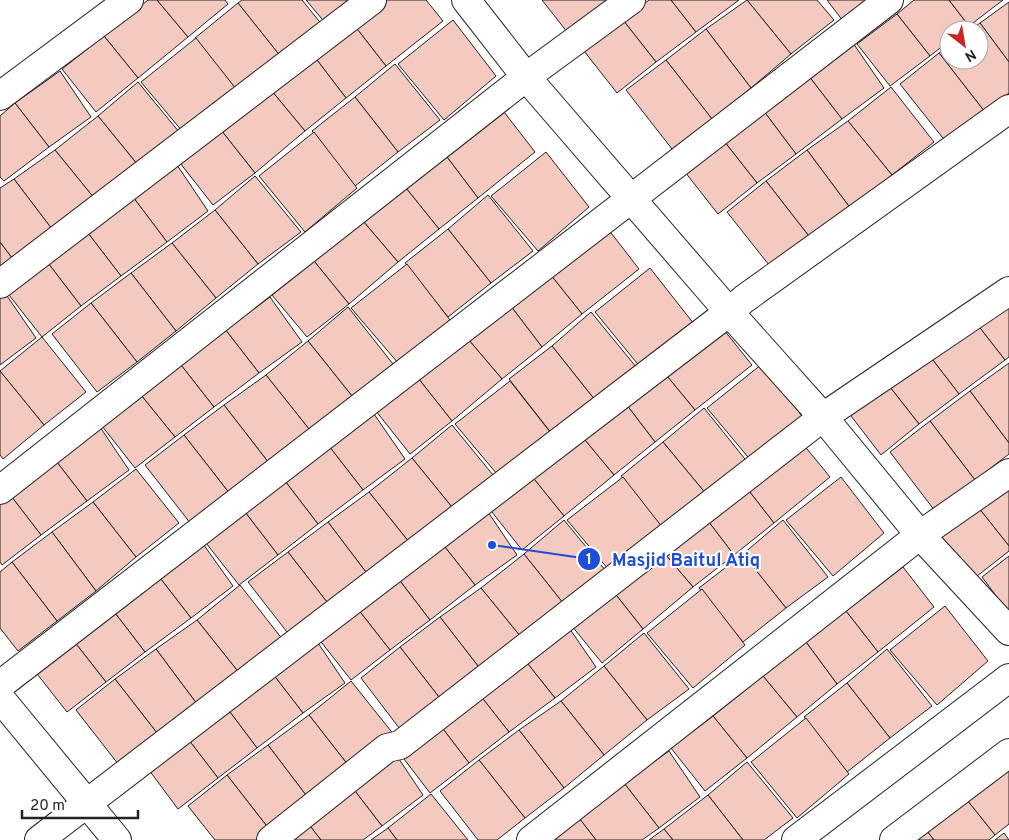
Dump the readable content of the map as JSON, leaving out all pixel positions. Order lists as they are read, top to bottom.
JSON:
{
  "places": ["Masjid Baitul Atiq"],
  "scale_bar": "20 m",
  "north": "bottom right"
}
